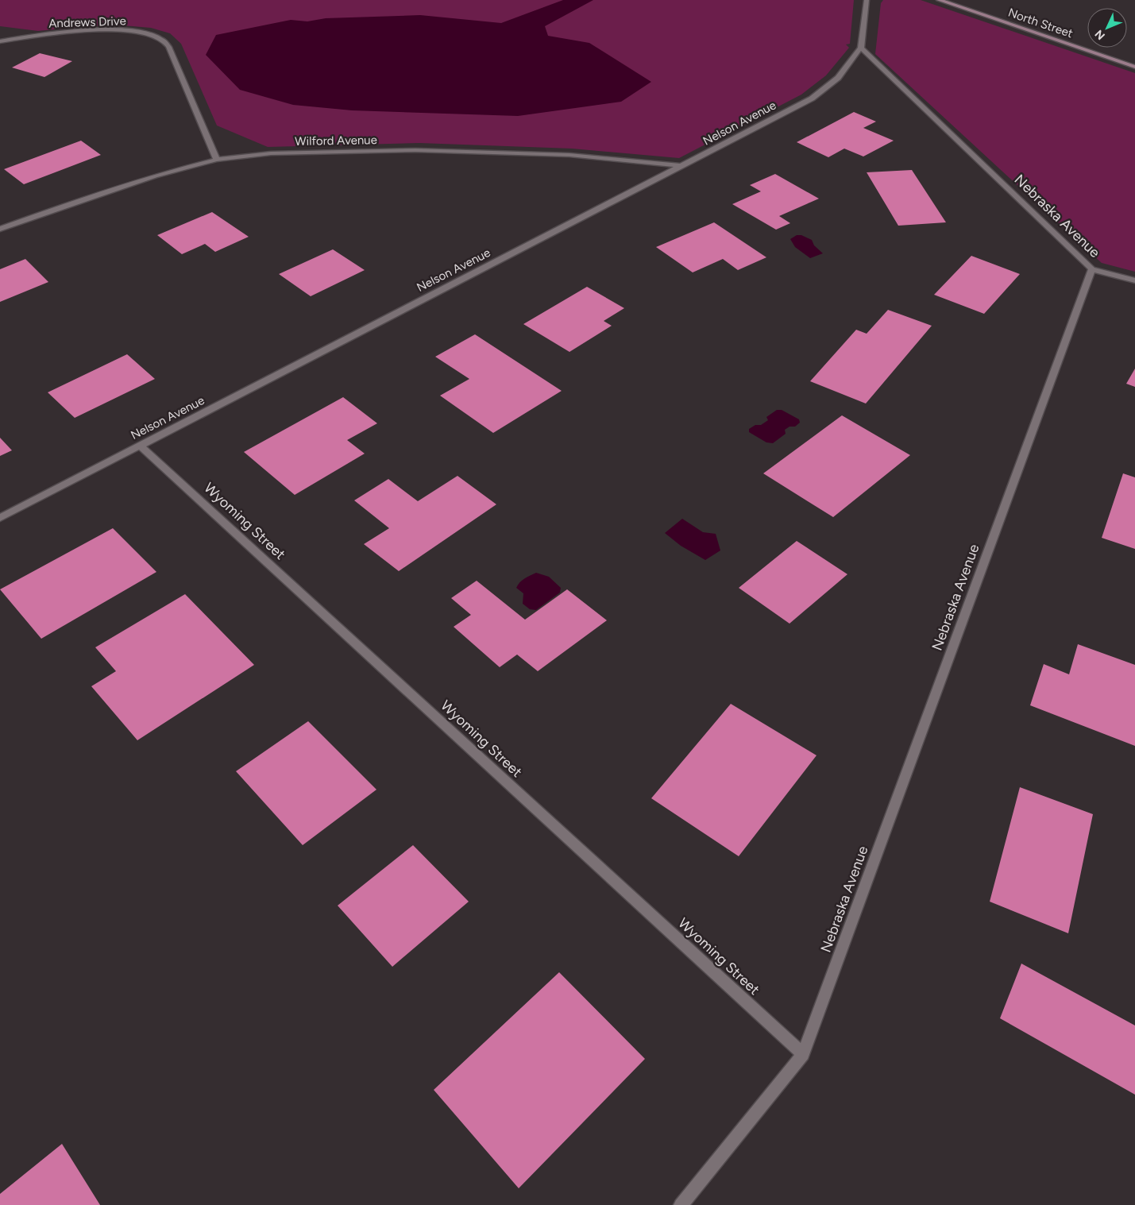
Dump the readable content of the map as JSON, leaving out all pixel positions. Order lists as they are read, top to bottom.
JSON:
{
  "streets": {
    "street": [
      "Andrews Drive",
      "North Street",
      "Nelson Avenue",
      "Wilford Avenue",
      "Nebraska Avenue",
      "Wyoming Street"
    ]
  },
  "crossings": [
    ["Andrews Drive", "Wilford Avenue"],
    ["Nelson Avenue", "Wilford Avenue"],
    ["Nelson Avenue", "Nebraska Avenue"],
    ["Nelson Avenue", "Wyoming Street"],
    ["Nebraska Avenue", "Wyoming Street"]
  ],
  "north": "bottom left"
}
